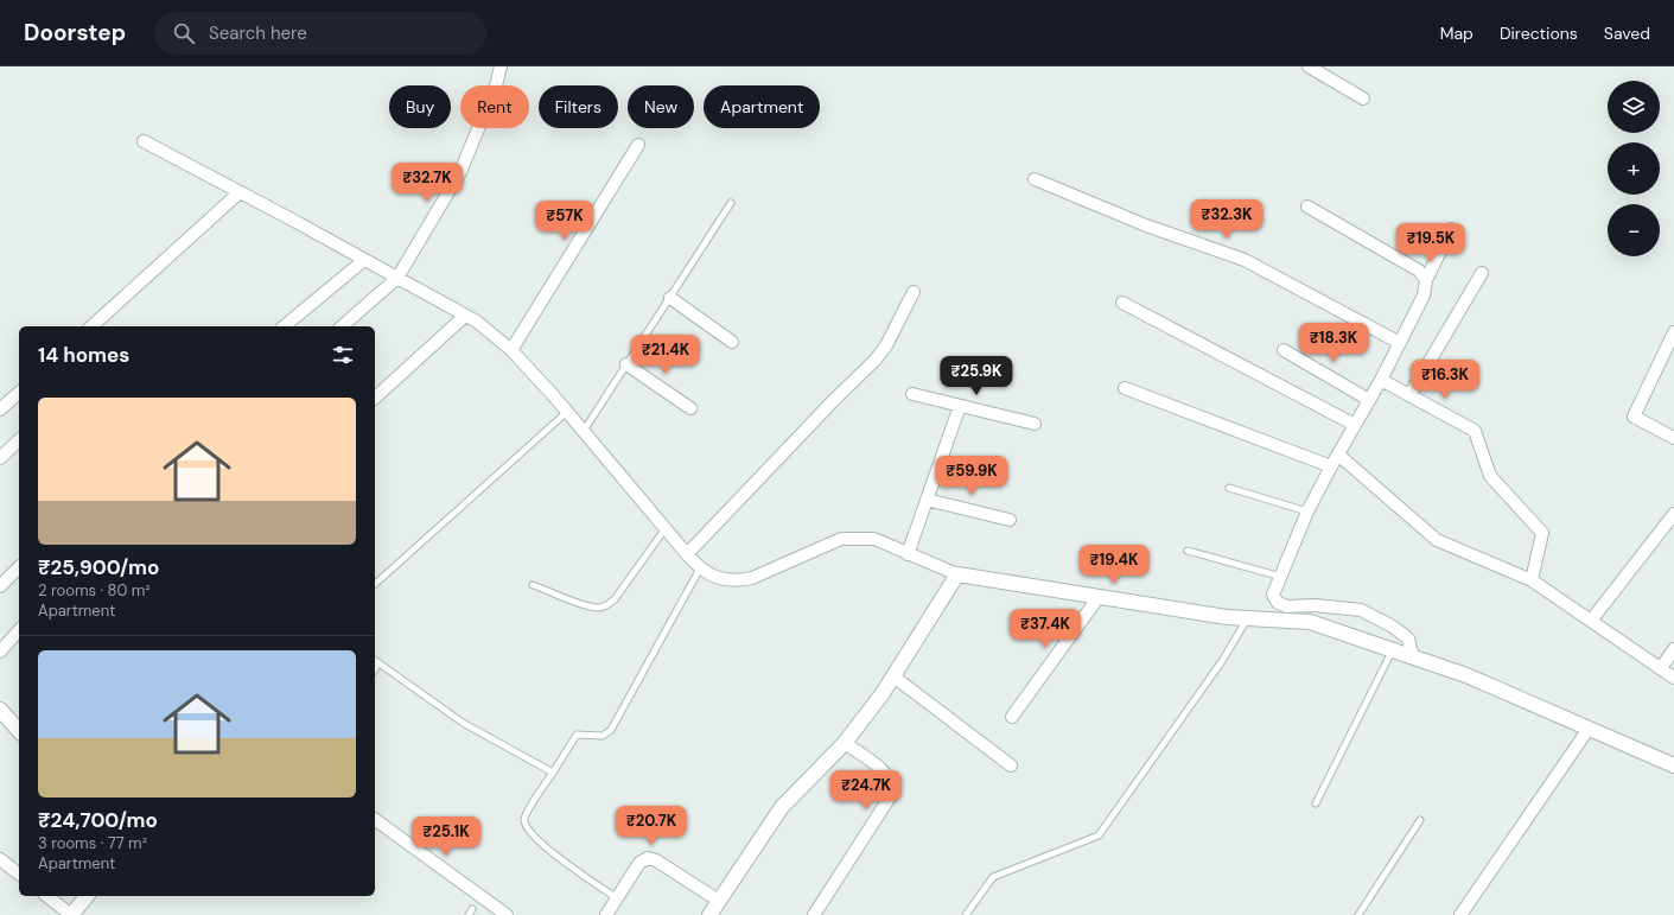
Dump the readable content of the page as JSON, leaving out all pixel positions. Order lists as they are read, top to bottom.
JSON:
{
  "page": {
    "header": "Doorstep",
    "search": "Search here",
    "nav": ["Map", "Directions", "Saved"],
    "map_buttons": ["+", "−"],
    "chip": [
      "Buy",
      "Rent",
      "Filters",
      "New",
      "Apartment"
    ],
    "price": [
      "₹32.7K",
      "₹32.3K",
      "₹57K",
      "₹19.5K",
      "₹18.3K",
      "₹21.4K",
      "₹25.9K",
      "₹16.3K",
      "₹59.9K",
      "₹19.4K",
      "₹37.4K",
      "₹24.7K",
      "₹20.7K",
      "₹25.1K"
    ],
    "heading": "14 homes",
    "list": [
      {
        "name": "₹25,900/mo",
        "note": "2 rooms · 80 m² · Apartment"
      },
      {
        "name": "₹24,700/mo",
        "note": "3 rooms · 77 m² · Apartment"
      }
    ]
  }
}
